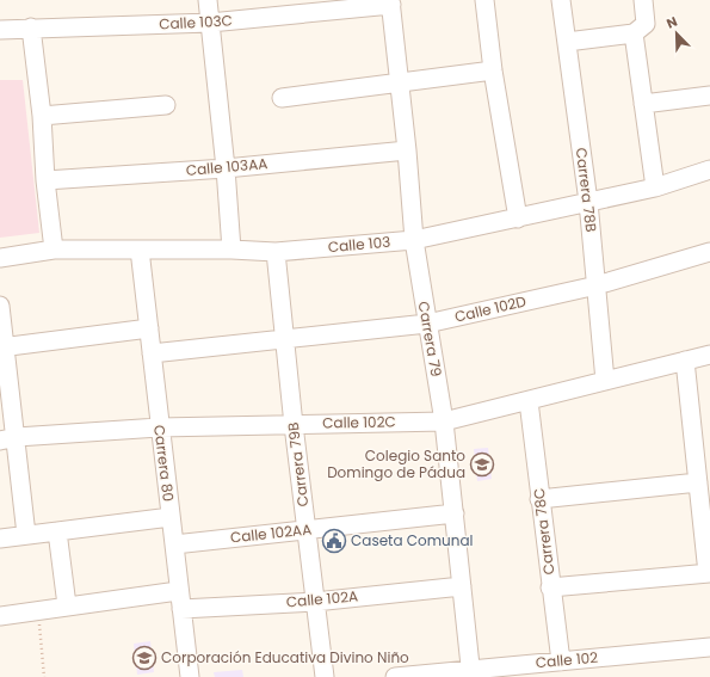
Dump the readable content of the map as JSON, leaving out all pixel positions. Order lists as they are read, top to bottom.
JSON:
{
  "streets": {
    "street": [
      "Calle 103C",
      "Calle 103AA",
      "Carrera 78B",
      "Calle 103",
      "Calle 102D",
      "Carrera 79",
      "Calle 102C",
      "Carrera 80",
      "Carrera 79B",
      "Carrera 78C",
      "Calle 102AA",
      "Calle 102A",
      "Calle 102"
    ]
  },
  "crossings": [
    ["Calle 103C", "Carrera 79"],
    ["Calle 103AA", "Carrera 79"],
    ["Carrera 78B", "Calle 103"],
    ["Carrera 78B", "Calle 102D"],
    ["Carrera 78B", "Calle 102C"],
    ["Calle 103", "Carrera 79"],
    ["Calle 103", "Carrera 80"],
    ["Calle 103", "Carrera 79B"],
    ["Calle 102D", "Carrera 79"],
    ["Calle 102D", "Carrera 80"],
    ["Calle 102D", "Carrera 79B"],
    ["Carrera 79", "Calle 102C"],
    ["Carrera 79", "Calle 102AA"],
    ["Carrera 79", "Calle 102A"],
    ["Carrera 79", "Calle 102"],
    ["Calle 102C", "Carrera 80"],
    ["Calle 102C", "Carrera 79B"],
    ["Calle 102C", "Carrera 78C"],
    ["Carrera 80", "Calle 102AA"],
    ["Carrera 80", "Calle 102A"],
    ["Carrera 79B", "Calle 102AA"],
    ["Carrera 79B", "Calle 102A"],
    ["Carrera 78C", "Calle 102"]
  ],
  "places": {
    "school or university": ["Colegio Santo Domingo de Pádua", "Corporación Educativa Divino Niño"],
    "public building": ["Caseta Comunal"]
  },
  "north": "top left"
}
